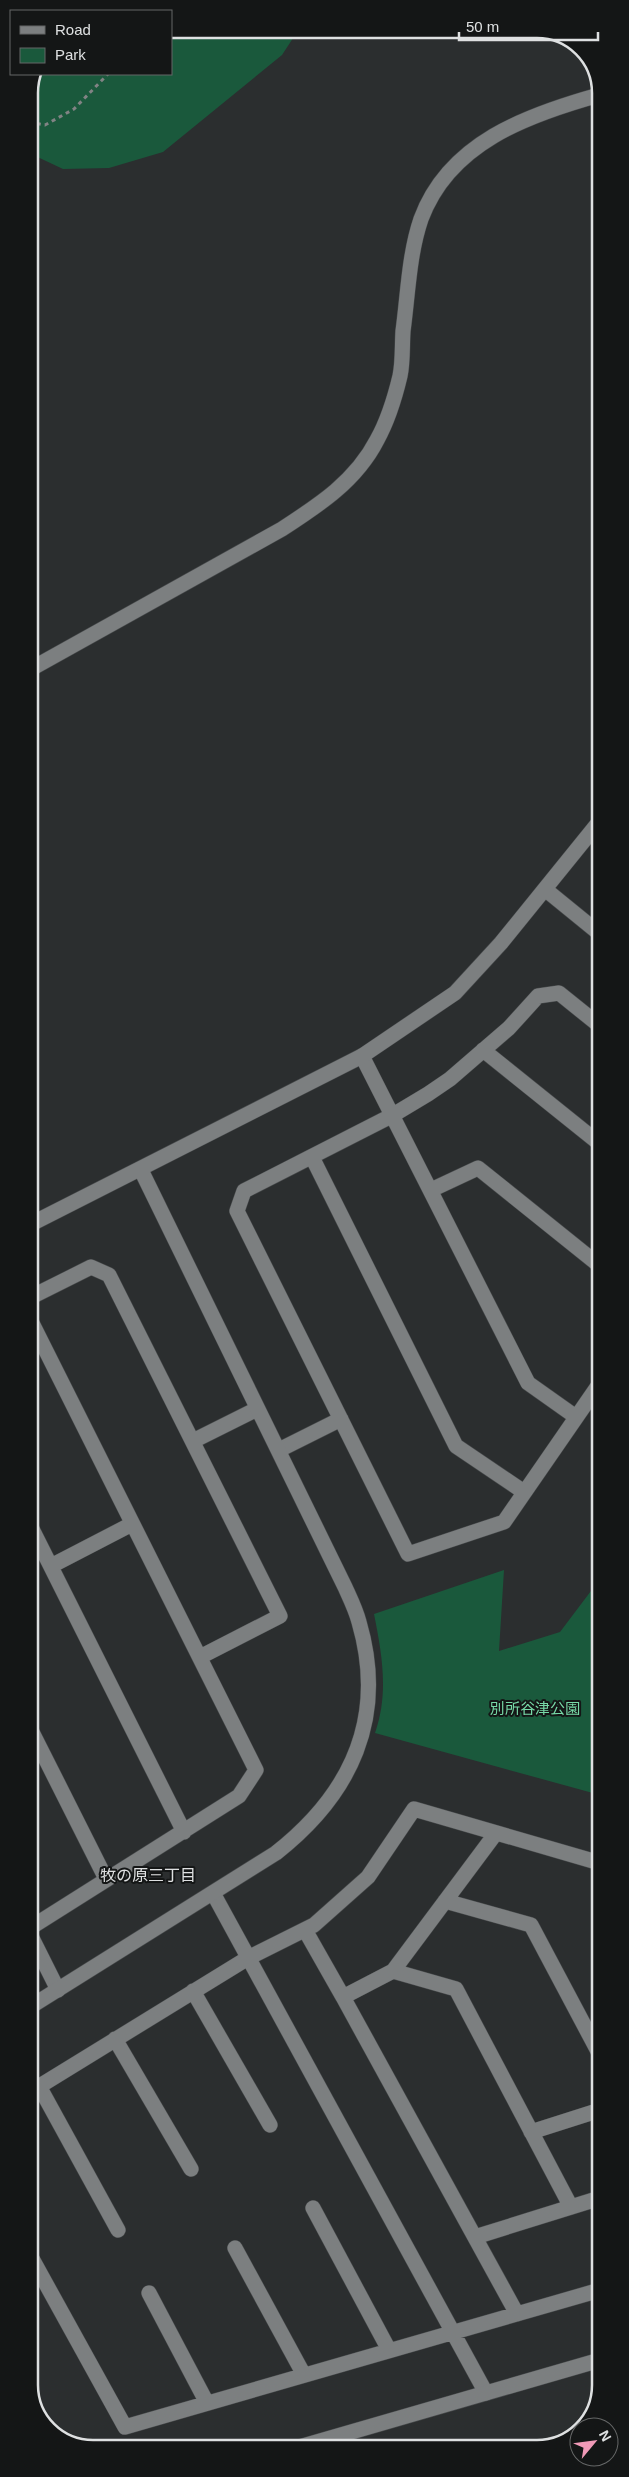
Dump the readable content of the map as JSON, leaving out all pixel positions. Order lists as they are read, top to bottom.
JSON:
{
  "districts": ["牧の原三丁目"],
  "parks": ["別所谷津公園"],
  "legend": ["Road", "Park"],
  "scale_bar": "50 m",
  "north": "top right"
}
